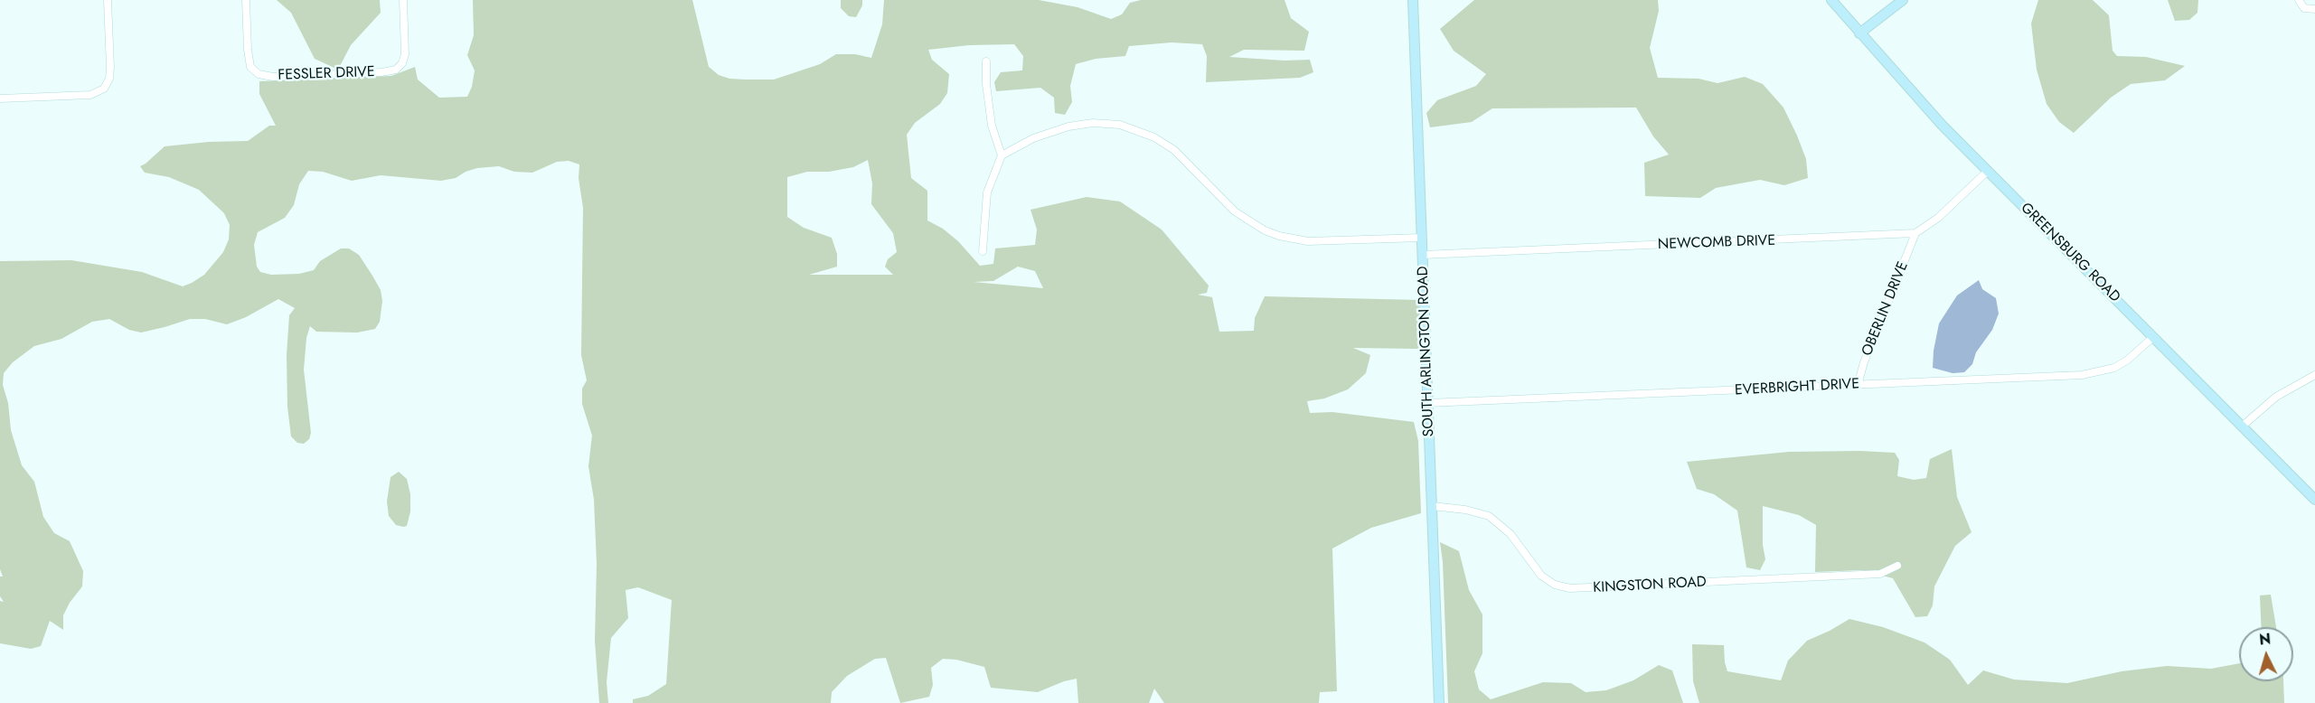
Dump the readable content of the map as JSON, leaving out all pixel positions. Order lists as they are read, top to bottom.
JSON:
{
  "streets": {
    "street": [
      "FESSLER DRIVE",
      "NEWCOMB DRIVE",
      "GREENSBURG ROAD",
      "OBERLIN DRIVE",
      "SOUTH ARLINGTON ROAD",
      "EVERBRIGHT DRIVE",
      "KINGSTON ROAD"
    ]
  },
  "crossings": [
    ["NEWCOMB DRIVE", "OBERLIN DRIVE"],
    ["NEWCOMB DRIVE", "SOUTH ARLINGTON ROAD"],
    ["GREENSBURG ROAD", "EVERBRIGHT DRIVE"],
    ["OBERLIN DRIVE", "EVERBRIGHT DRIVE"],
    ["SOUTH ARLINGTON ROAD", "EVERBRIGHT DRIVE"],
    ["SOUTH ARLINGTON ROAD", "KINGSTON ROAD"]
  ],
  "north": "top"
}
